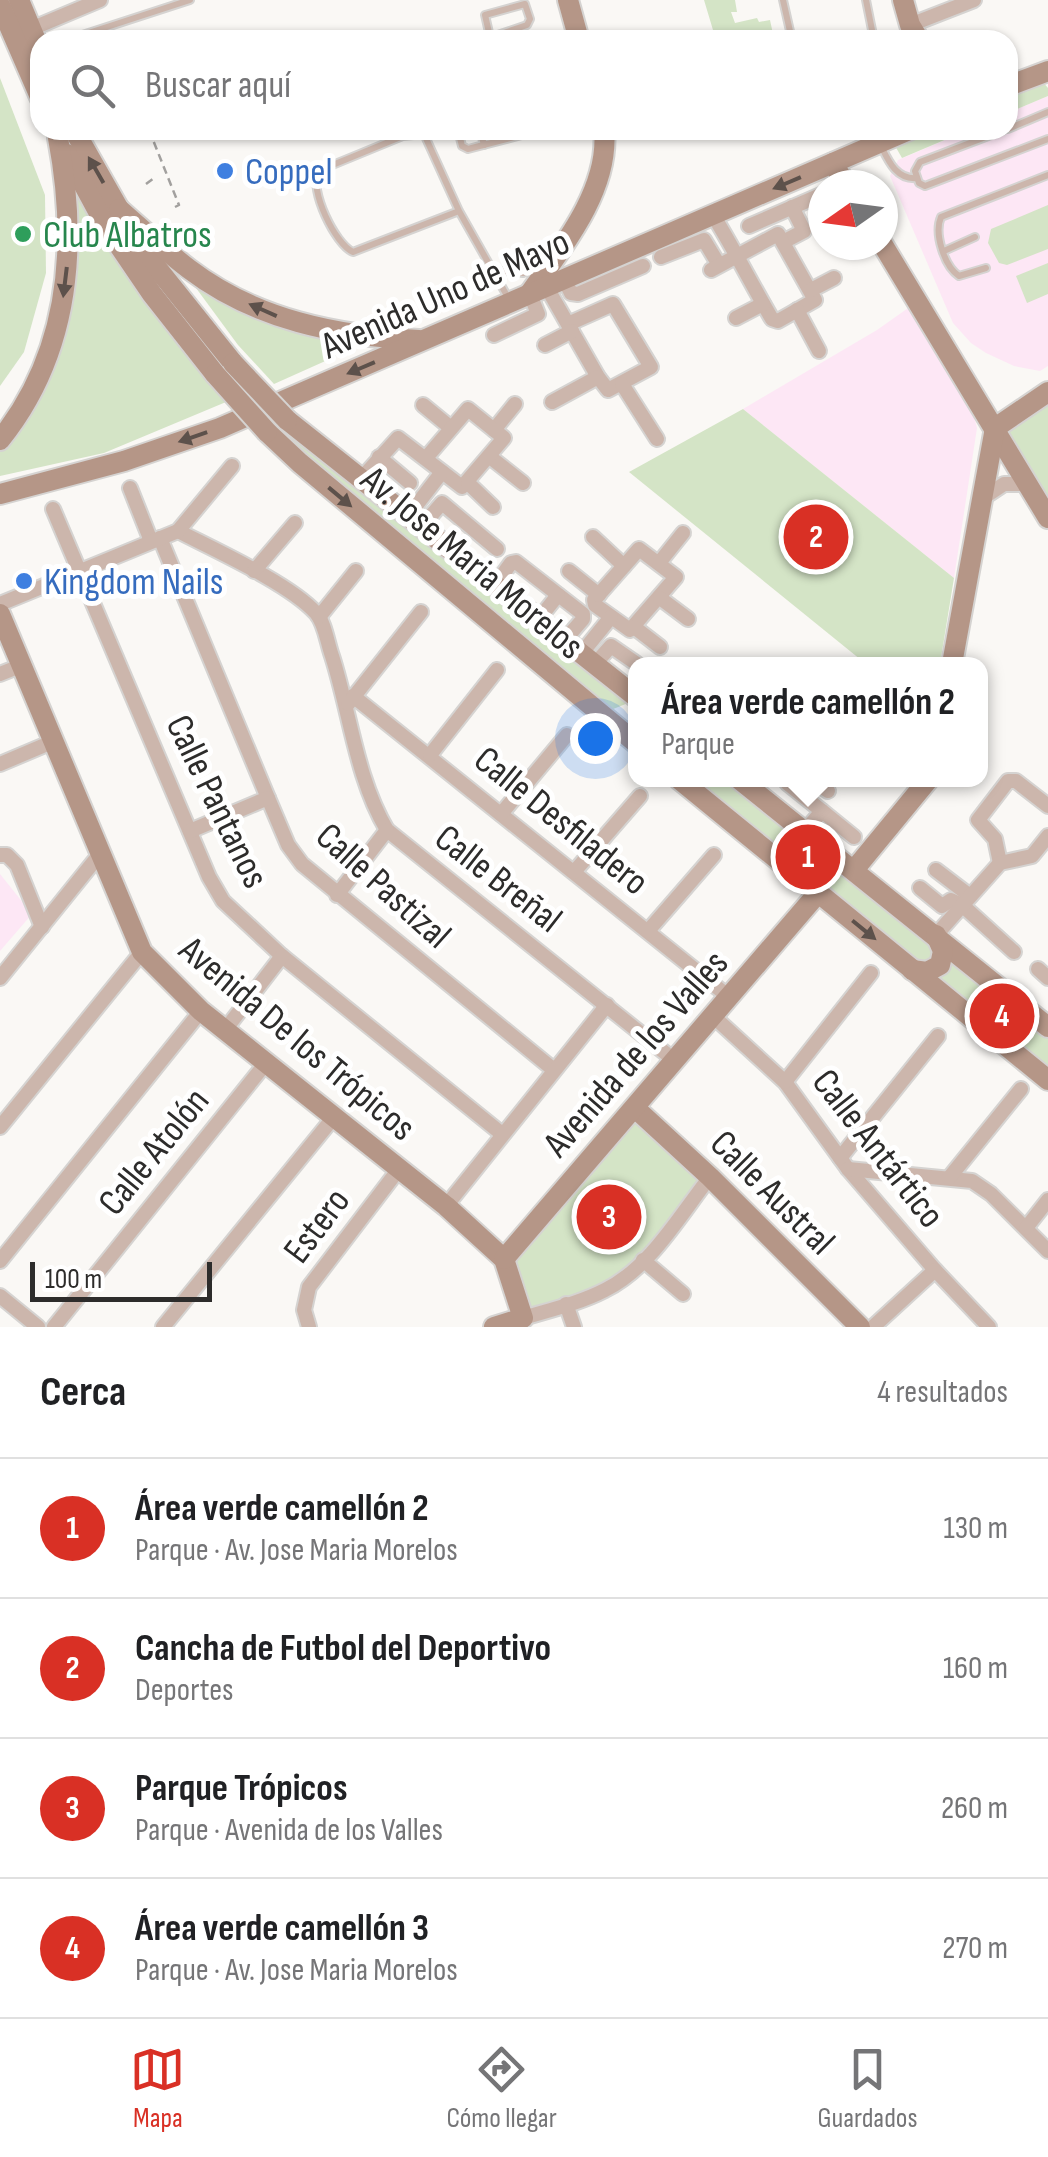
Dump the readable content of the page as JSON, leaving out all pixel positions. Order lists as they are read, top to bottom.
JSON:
{
  "streets": {
    "main road": [
      "Avenida Uno de Mayo",
      "Av. Jose Maria Morelos",
      "Avenida De los Trópicos",
      "Avenida de los Valles",
      "Calle Austral"
    ],
    "street": [
      "Calle Pantanos",
      "Calle Desfiladero",
      "Calle Breñal",
      "Calle Pastizal",
      "Calle Antártico",
      "Calle Atolón",
      "Estero"
    ]
  },
  "crossings": [
    ["Calle Desfiladero", "Calle Breñal"],
    ["Calle Desfiladero", "Avenida de los Valles"],
    ["Calle Breñal", "Avenida de los Valles"],
    ["Avenida De los Trópicos", "Avenida de los Valles"],
    ["Avenida De los Trópicos", "Calle Atolón"],
    ["Avenida De los Trópicos", "Estero"],
    ["Avenida de los Valles", "Calle Antártico"],
    ["Avenida de los Valles", "Calle Austral"]
  ],
  "one_way": ["Avenida Uno de Mayo"],
  "places": ["Coppel", "Club Albatros", "Kingdom Nails"],
  "scale_bar": "100 m",
  "north": "left",
  "page": {
    "search": "Buscar aquí",
    "pins": [
      "2",
      "1",
      "4",
      "3"
    ],
    "popup": ["Área verde camellón 2", "Parque"],
    "scale": "100 m",
    "heading": ["Cerca", "4 resultados"],
    "list": [
      {
        "mark": "1",
        "name": "Área verde camellón 2",
        "note": "Parque · Av. Jose Maria Morelos",
        "value": "130 m"
      },
      {
        "mark": "2",
        "name": "Cancha de Futbol del Deportivo",
        "note": "Deportes",
        "value": "160 m"
      },
      {
        "mark": "3",
        "name": "Parque Trópicos",
        "note": "Parque · Avenida de los Valles",
        "value": "260 m"
      },
      {
        "mark": "4",
        "name": "Área verde camellón 3",
        "note": "Parque · Av. Jose Maria Morelos",
        "value": "270 m"
      }
    ],
    "nav": ["Mapa", "Cómo llegar", "Guardados"]
  }
}
